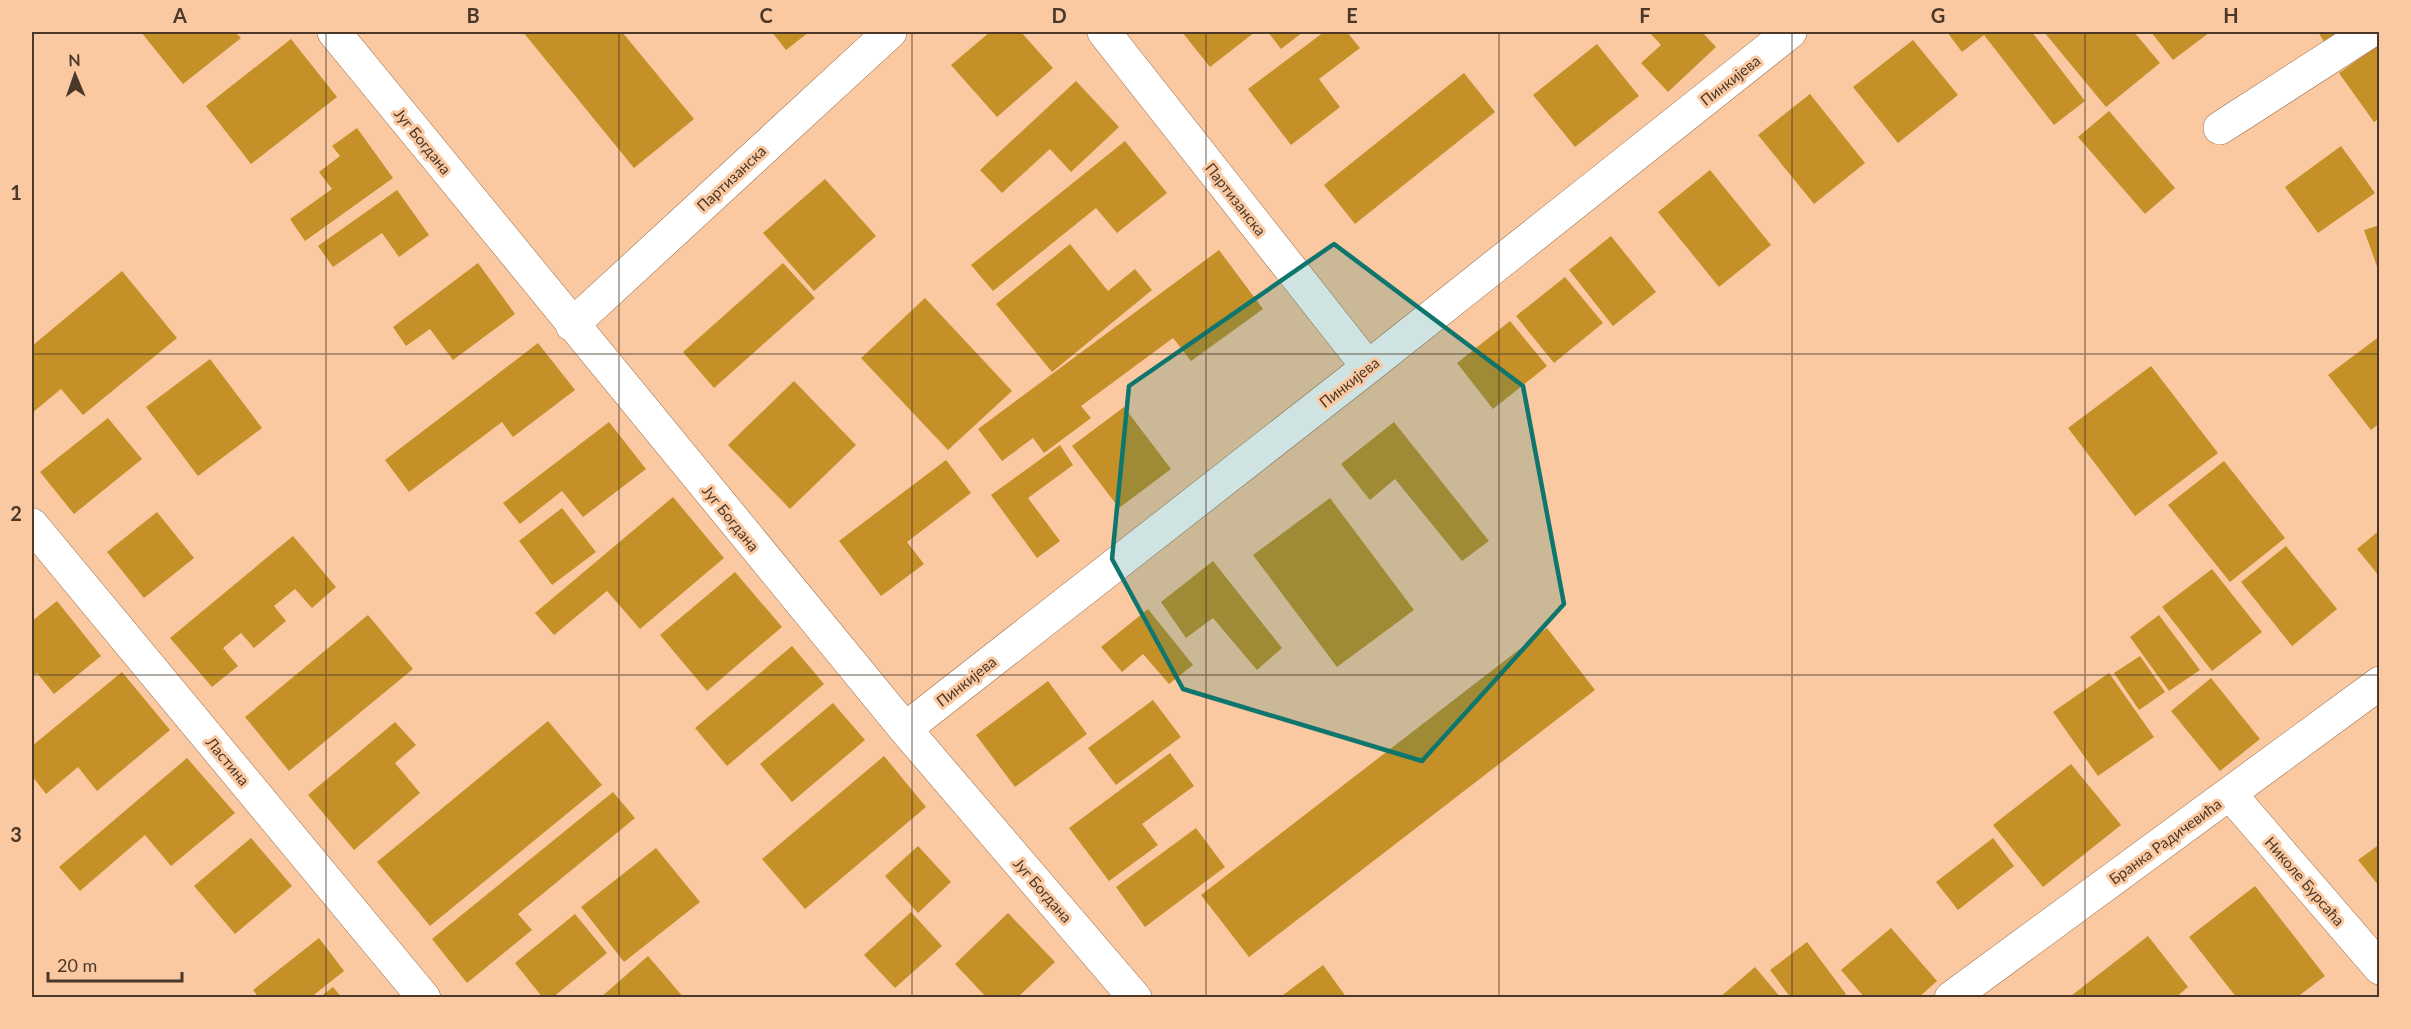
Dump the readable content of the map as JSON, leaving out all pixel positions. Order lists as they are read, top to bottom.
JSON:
{
  "streets": {
    "street": [
      "Пинкијева",
      "Југ Богдана",
      "Партизанска",
      "Ластина",
      "Бранка Радичевића",
      "Николе Бурсаћа"
    ]
  },
  "crossings": [
    ["Пинкијева", "Југ Богдана"],
    ["Пинкијева", "Партизанска"],
    ["Југ Богдана", "Партизанска"],
    ["Бранка Радичевића", "Николе Бурсаћа"]
  ],
  "scale_bar": "20 m",
  "north": "top",
  "grid": {
    "columns": [
      "A",
      "B",
      "C",
      "D",
      "E",
      "F",
      "G",
      "H"
    ],
    "rows": ["1", "2", "3"]
  }
}
